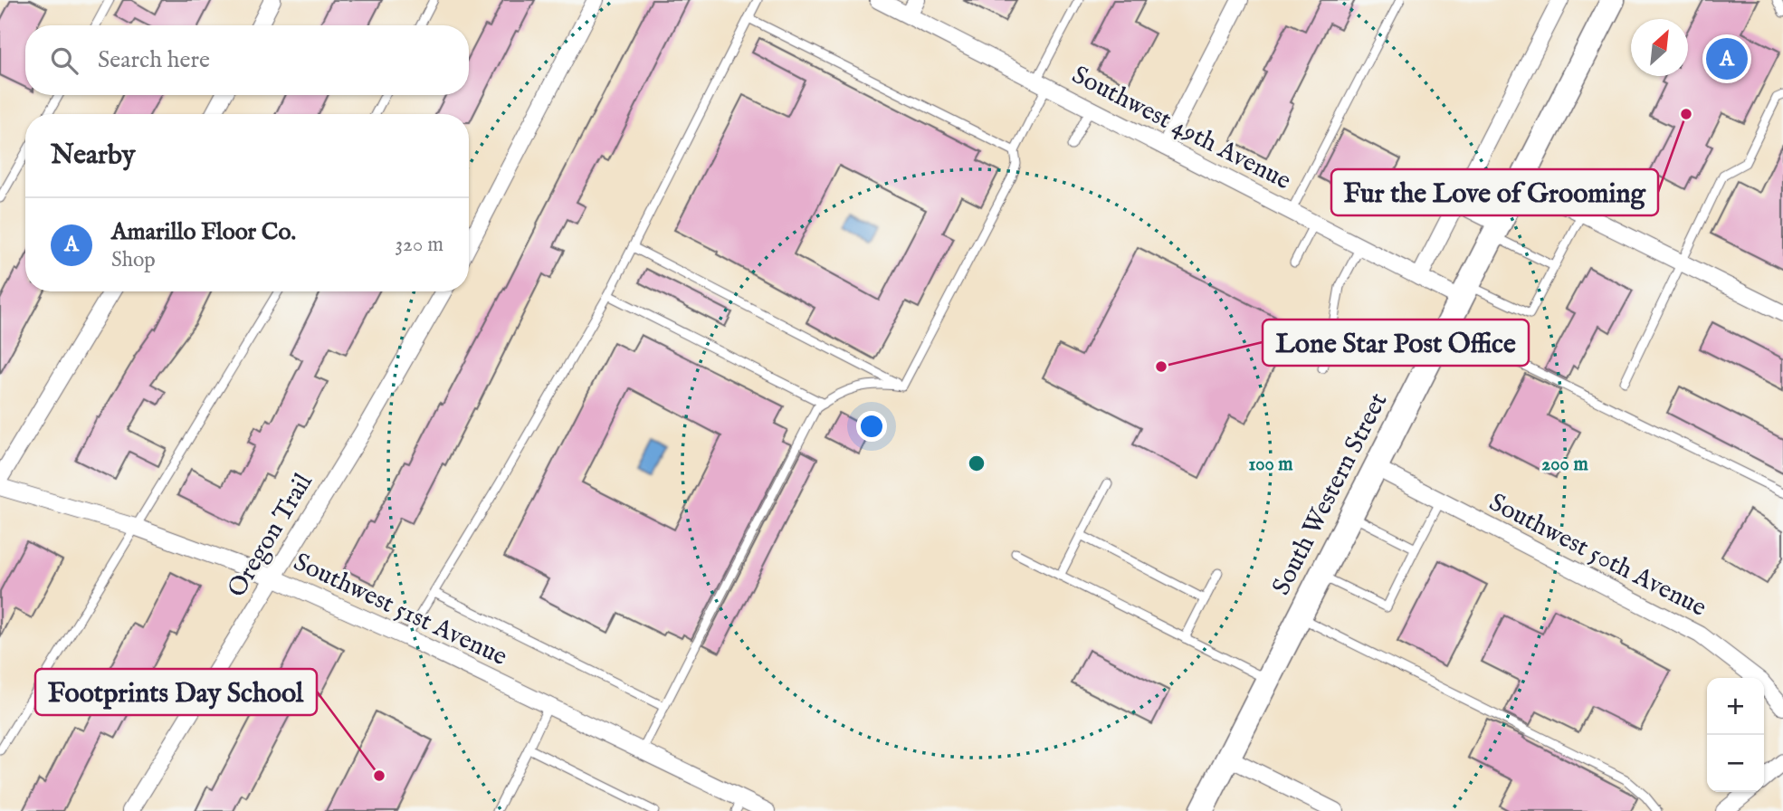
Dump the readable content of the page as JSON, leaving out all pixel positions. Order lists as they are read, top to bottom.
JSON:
{
  "streets": {
    "main road": ["South Western Street"],
    "street": [
      "Southwest 49th Avenue",
      "Oregon Trail",
      "Southwest 50th Avenue",
      "Southwest 51st Avenue"
    ]
  },
  "crossings": [
    ["Southwest 49th Avenue", "South Western Street"],
    ["South Western Street", "Southwest 50th Avenue"],
    ["Oregon Trail", "Southwest 51st Avenue"]
  ],
  "places": ["Fur the Love of Grooming", "Lone Star Post Office", "Footprints Day School"],
  "north": "top right",
  "page": {
    "search": "Search here",
    "pins": "A",
    "heading": "Nearby",
    "list": [
      {
        "mark": "A",
        "name": "Amarillo Floor Co.",
        "note": "Shop",
        "value": "320 m"
      }
    ],
    "map_buttons": ["+", "−"]
  },
  "rings": ["100 m", "200 m"]
}
